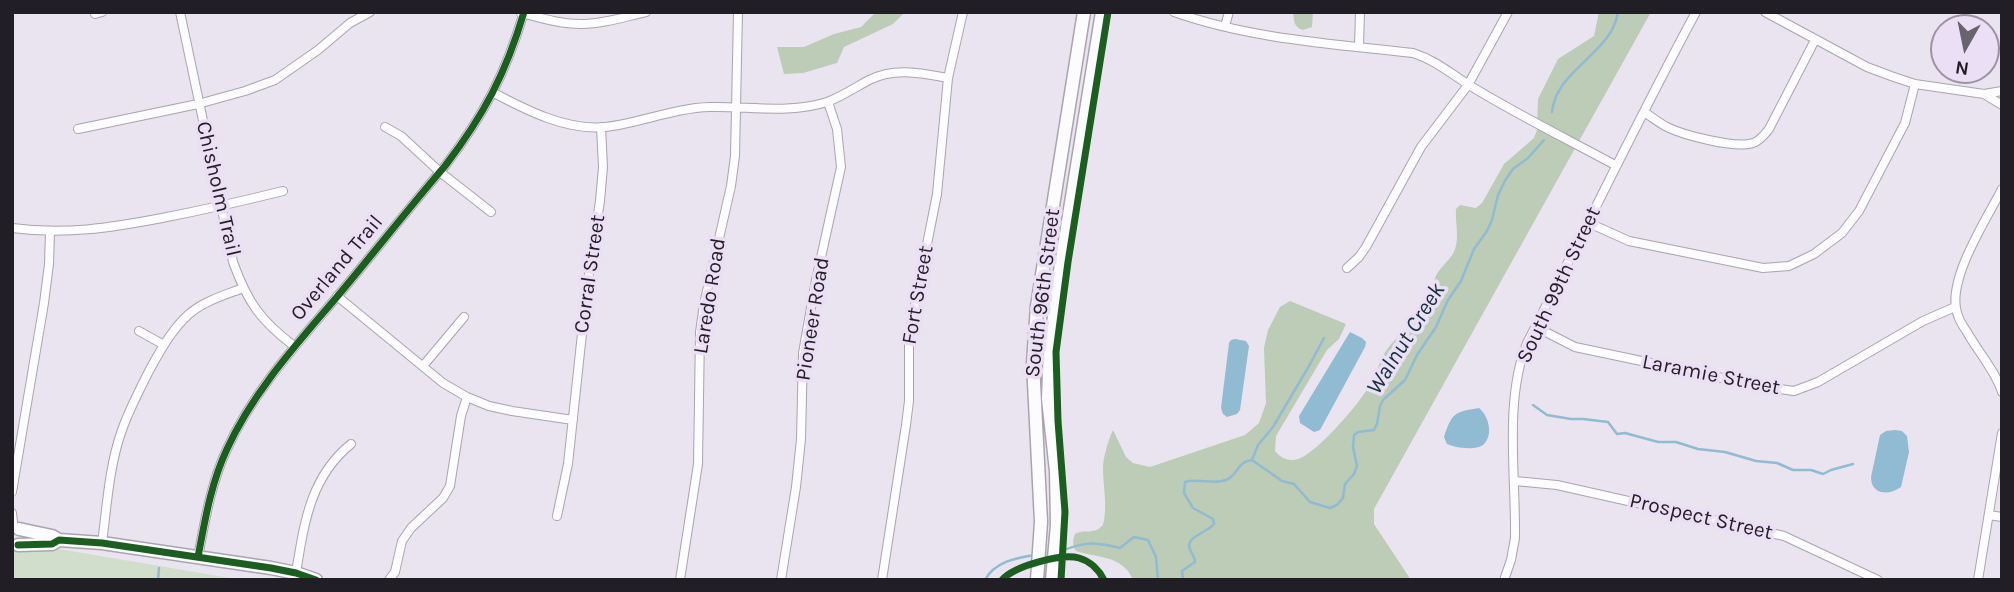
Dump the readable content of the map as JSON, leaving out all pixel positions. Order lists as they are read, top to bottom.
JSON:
{
  "streets": {
    "main road": ["South 96th Street"],
    "street": [
      "Chisholm Trail",
      "Overland Trail",
      "Corral Street",
      "South 99th Street",
      "Fort Street",
      "Laredo Road",
      "Pioneer Road",
      "Laramie Street",
      "Prospect Street"
    ]
  },
  "crossings": [
    ["Chisholm Trail", "Overland Trail"],
    ["South 99th Street", "Laramie Street"],
    ["South 99th Street", "Prospect Street"]
  ],
  "water": ["Walnut Creek"],
  "north": "bottom"
}
